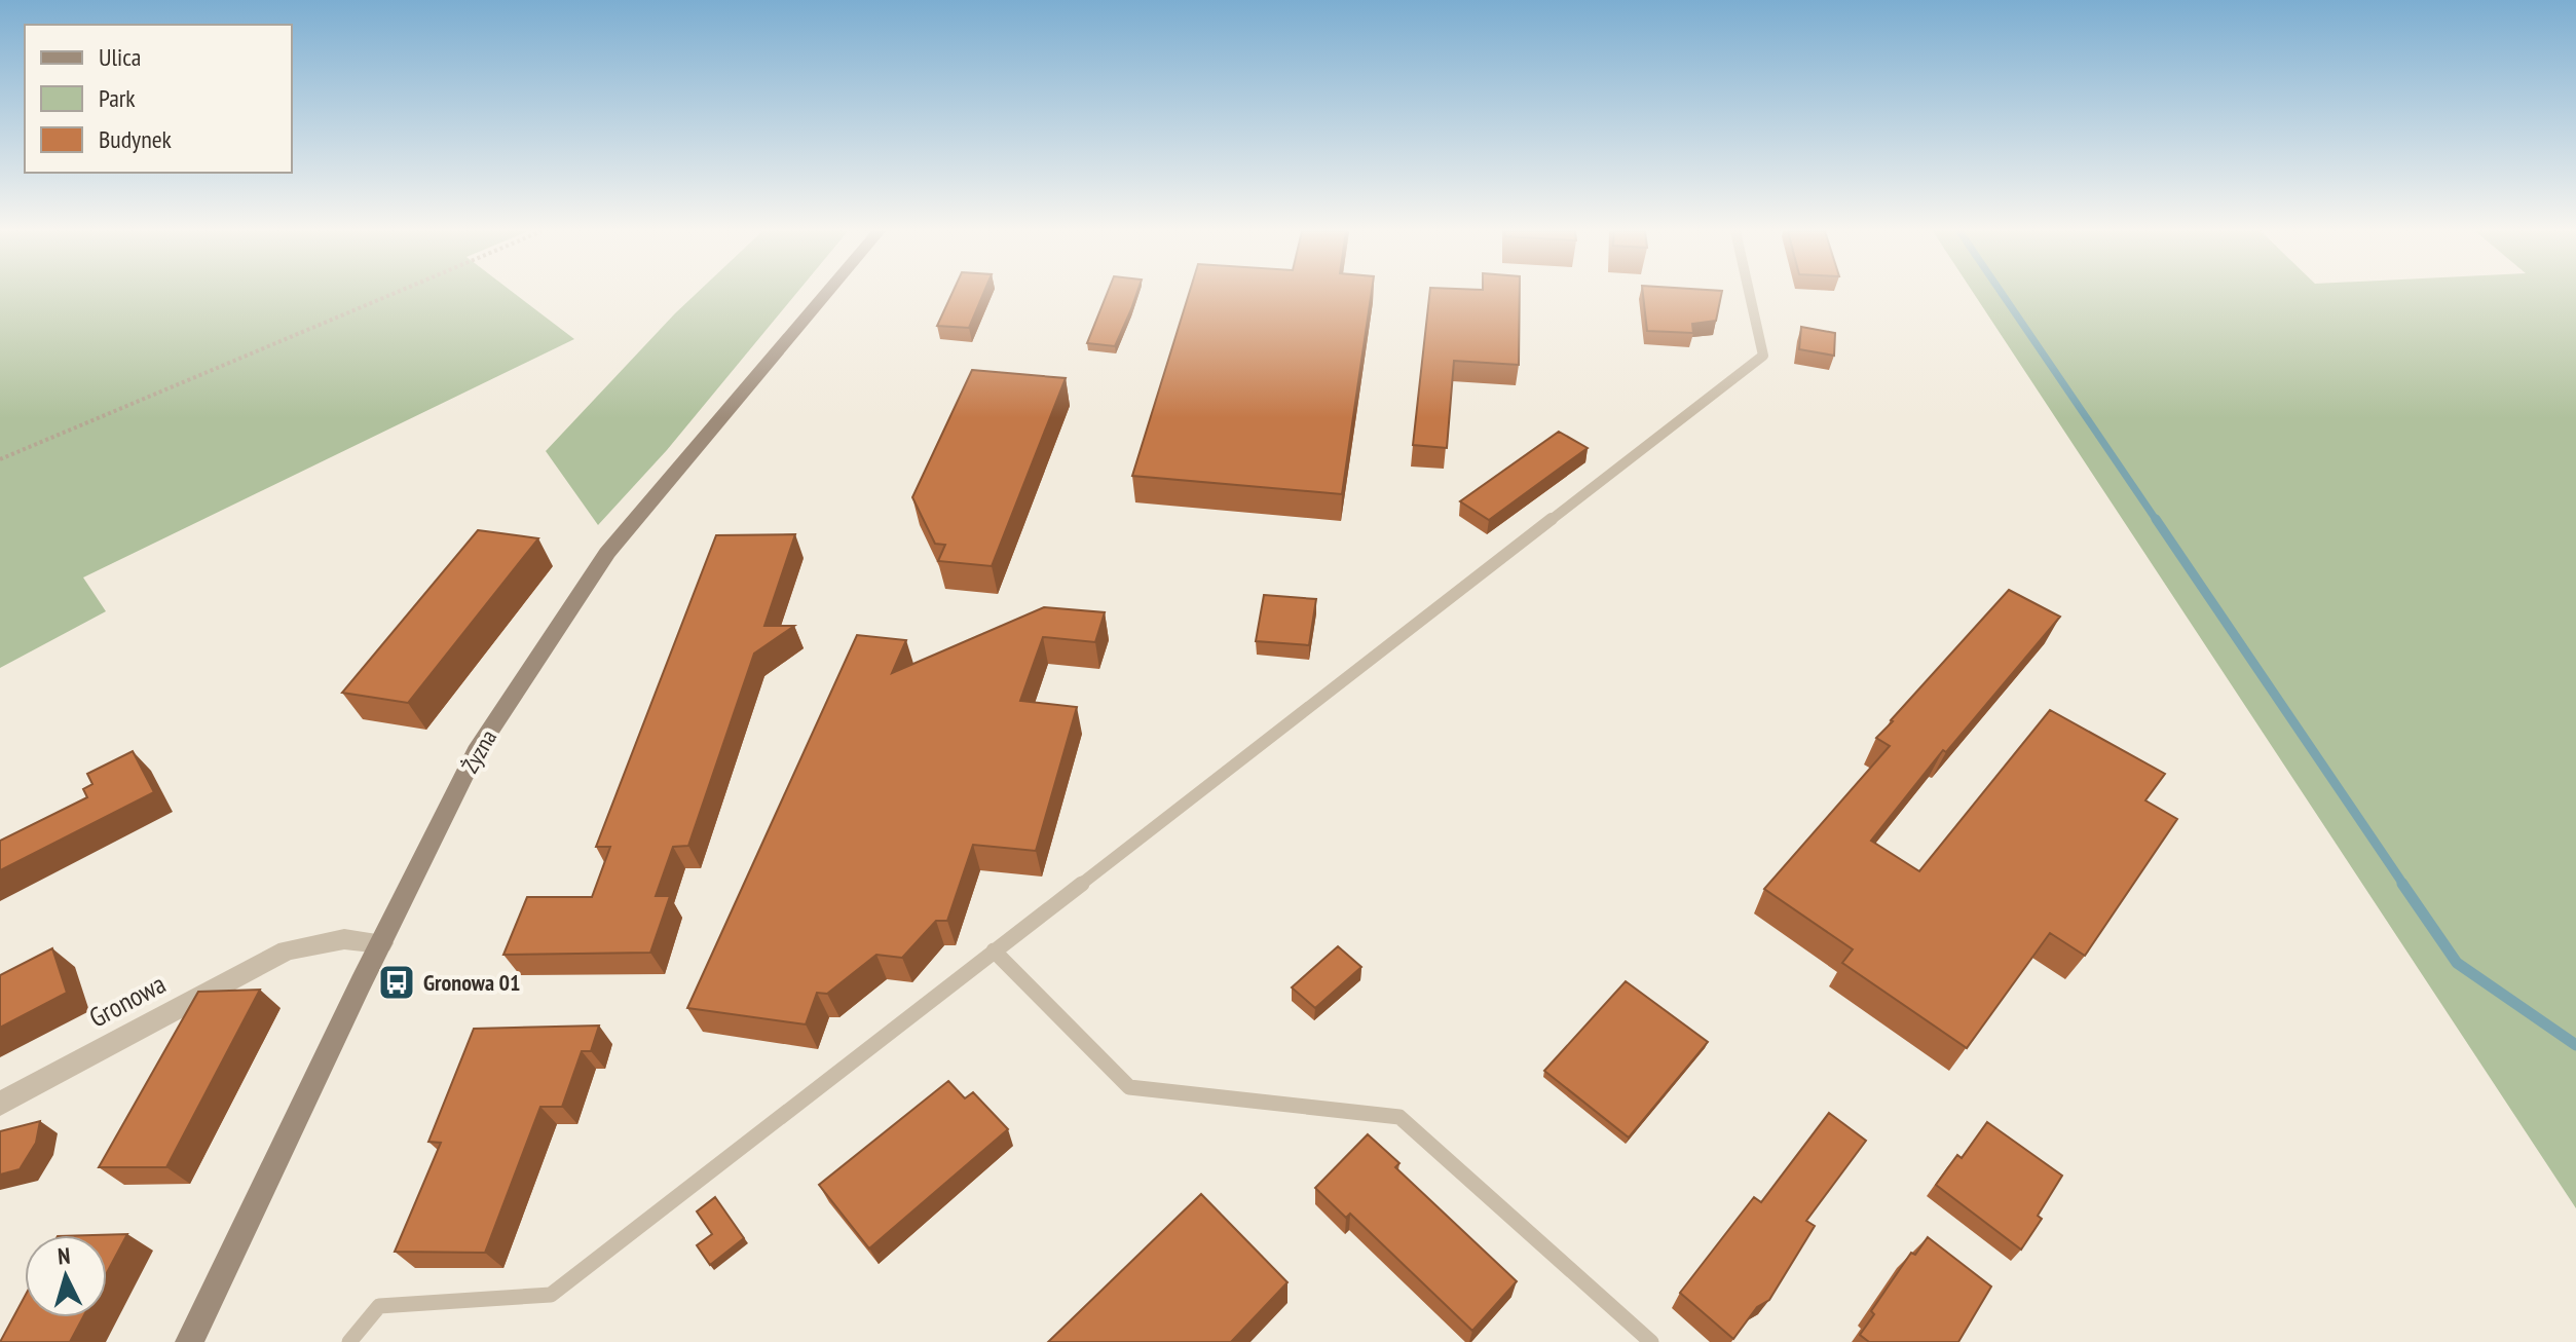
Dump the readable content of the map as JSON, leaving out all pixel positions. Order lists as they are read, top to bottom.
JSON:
{
  "streets": {
    "street": ["Żyzna", "Gronowa"]
  },
  "crossings": [
    ["Żyzna", "Gronowa"]
  ],
  "places": {
    "bus stop": ["Gronowa 01"]
  },
  "legend": ["Ulica", "Park", "Budynek"],
  "north": "top"
}
